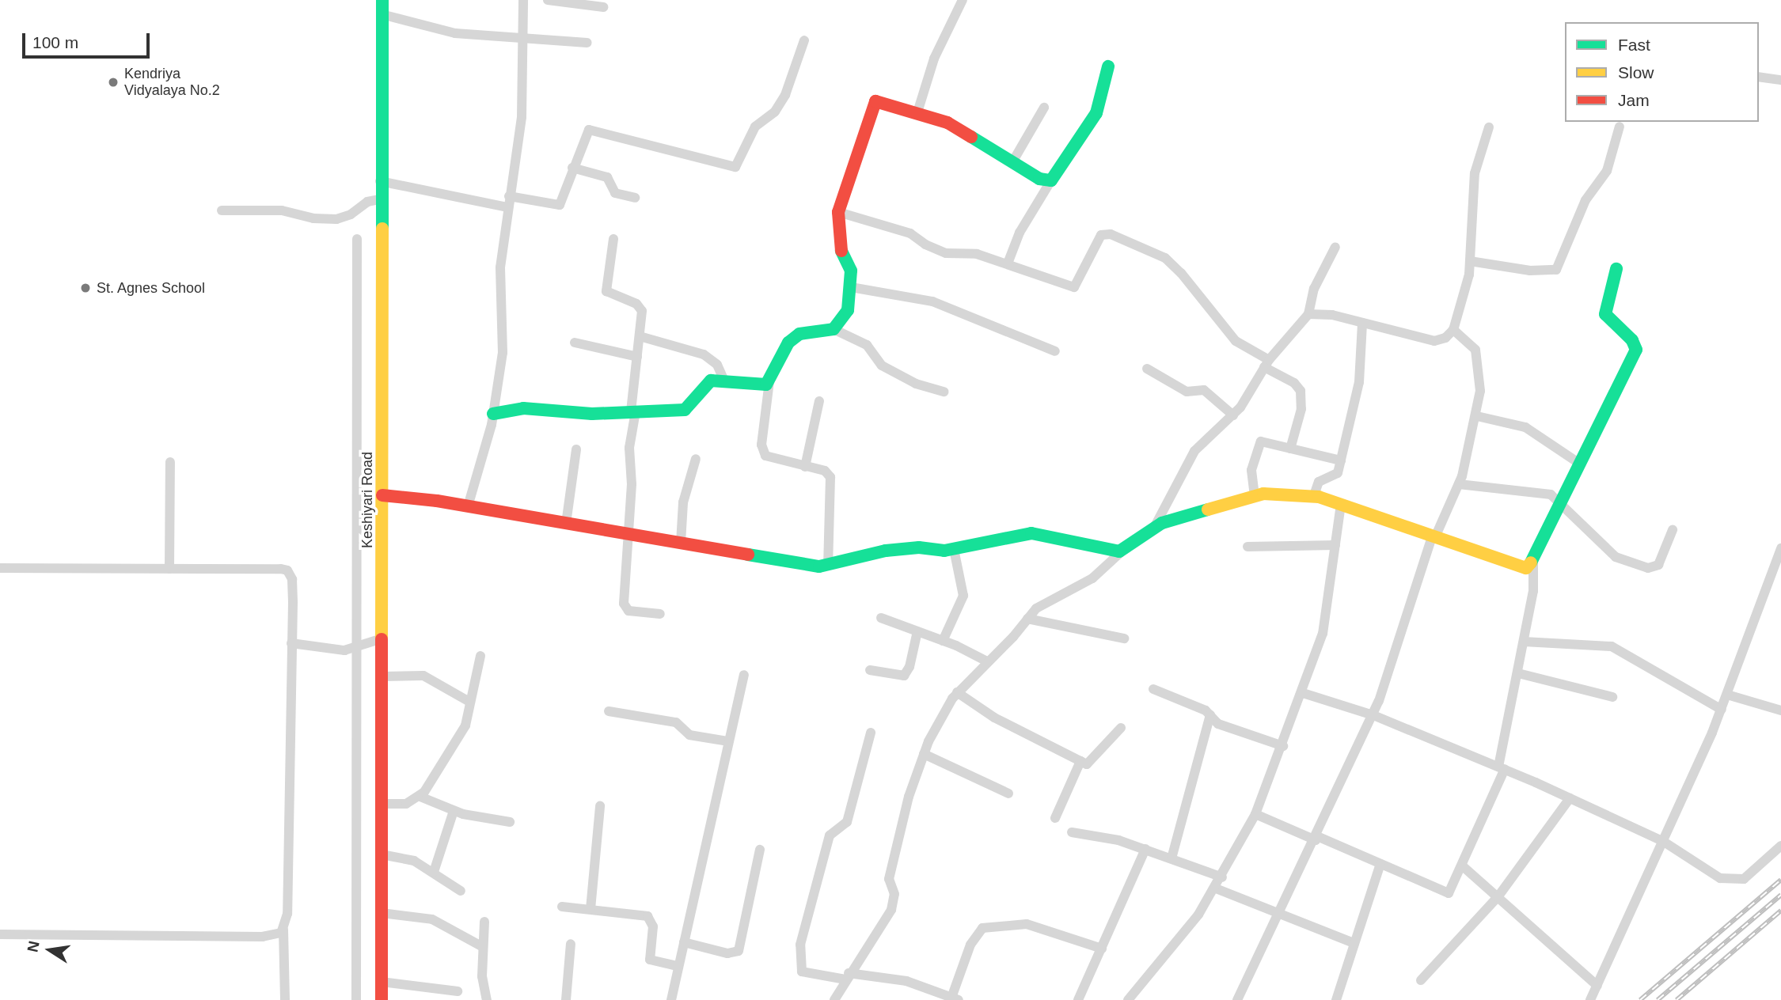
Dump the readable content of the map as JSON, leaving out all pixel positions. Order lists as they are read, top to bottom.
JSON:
{
  "streets": {
    "street": ["Keshiyari Road"]
  },
  "places": ["Kendriya Vidyalaya No.2", "St. Agnes School"],
  "legend": ["Fast", "Slow", "Jam"],
  "scale_bar": "100 m",
  "north": "left"
}
